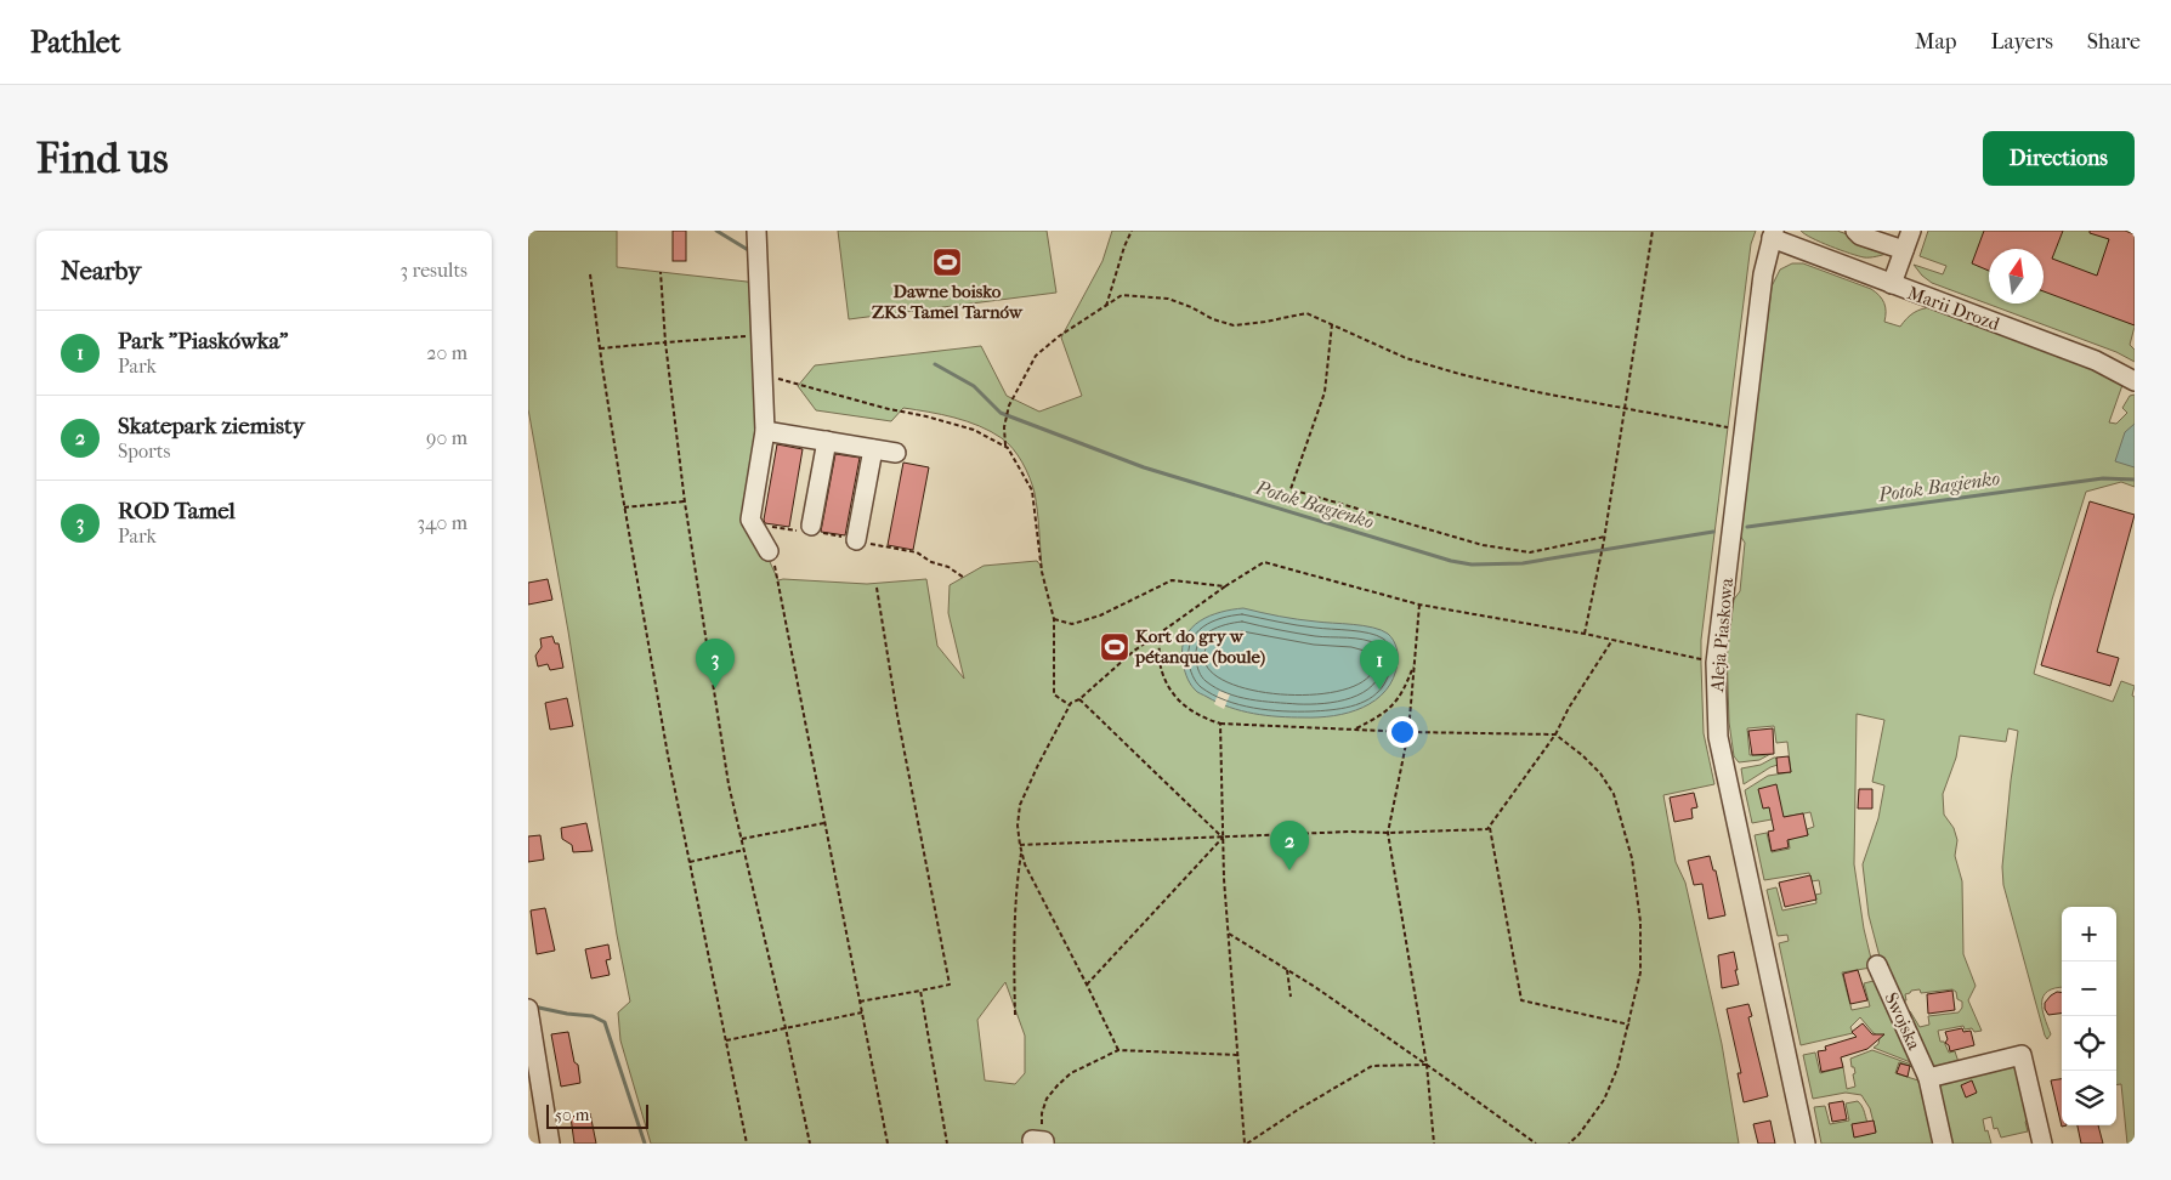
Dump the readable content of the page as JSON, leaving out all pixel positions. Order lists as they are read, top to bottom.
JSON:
{
  "streets": {
    "street": ["Marii Drozd", "Aleja Piaskowa", "Swojska"]
  },
  "crossings": [
    ["Marii Drozd", "Aleja Piaskowa"]
  ],
  "water": ["Potok Bagienko"],
  "places": {
    "sports": ["Dawne boisko ZKS Tamel Tarnów", "Kort do gry w pétanque (boule)"]
  },
  "scale_bar": "50 m",
  "north": "top",
  "page": {
    "header": "Pathlet",
    "nav": ["Map", "Layers", "Share"],
    "buttons": "Directions",
    "title": "Find us",
    "heading": ["Nearby", "3 results"],
    "list": [
      {
        "mark": "1",
        "name": "Park \"Piaskówka\"",
        "note": "Park",
        "value": "20 m"
      },
      {
        "mark": "2",
        "name": "Skatepark ziemisty",
        "note": "Sports",
        "value": "90 m"
      },
      {
        "mark": "3",
        "name": "ROD Tamel",
        "note": "Park",
        "value": "340 m"
      }
    ],
    "pins": ["3", "1", "2"],
    "map_buttons": ["+", "−"],
    "scale": "50 m"
  }
}
